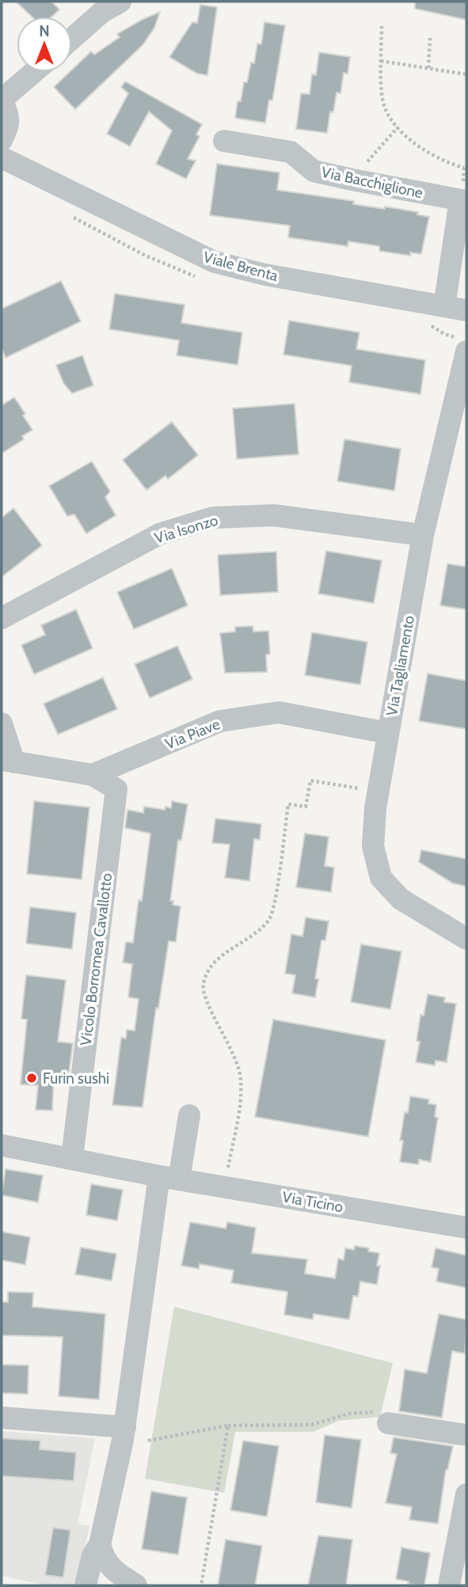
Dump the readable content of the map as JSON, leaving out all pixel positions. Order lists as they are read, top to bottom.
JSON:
{
  "streets": {
    "street": [
      "Via Bacchiglione",
      "Viale Brenta",
      "Via Isonzo",
      "Via Tagliamento",
      "Via Piave",
      "Vicolo Borromea Cavallotto",
      "Via Ticino"
    ]
  },
  "crossings": [
    ["Via Bacchiglione", "Viale Brenta"],
    ["Via Isonzo", "Via Tagliamento"],
    ["Via Tagliamento", "Via Piave"],
    ["Via Piave", "Vicolo Borromea Cavallotto"],
    ["Vicolo Borromea Cavallotto", "Via Ticino"]
  ],
  "places": ["Furin sushi"],
  "north": "top"
}
